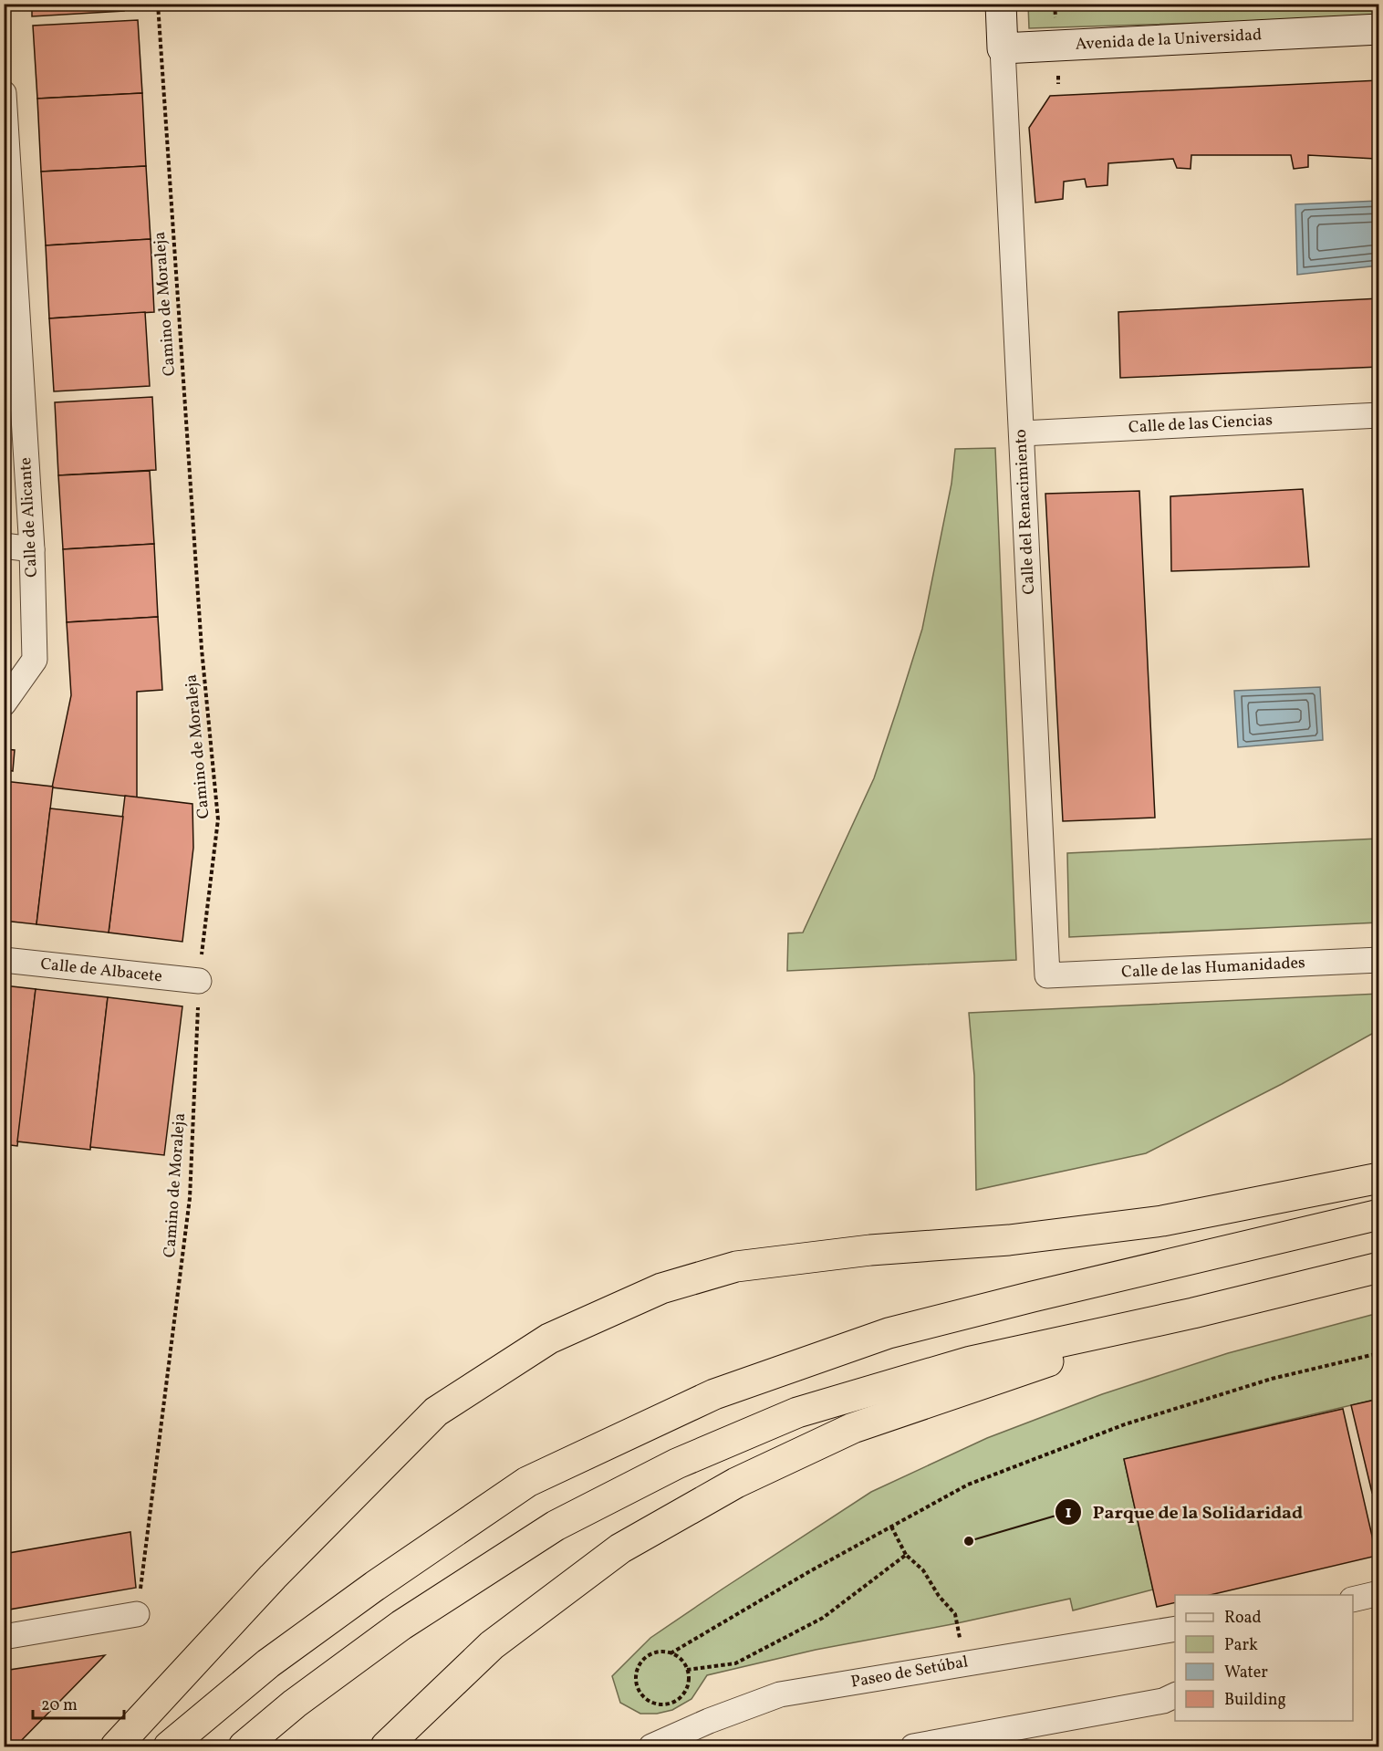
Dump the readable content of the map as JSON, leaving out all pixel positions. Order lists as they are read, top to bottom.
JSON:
{
  "streets": {
    "main road": ["Avenida de la Universidad"],
    "street": [
      "Calle de las Ciencias",
      "Calle del Renacimiento",
      "Calle de Alicante",
      "Calle de las Humanidades",
      "Calle de Albacete",
      "Paseo de Setúbal"
    ],
    "path": ["Camino de Moraleja"]
  },
  "crossings": [
    ["Avenida de la Universidad", "Calle del Renacimiento"],
    ["Camino de Moraleja", "Calle de Albacete"],
    ["Calle de las Ciencias", "Calle del Renacimiento"],
    ["Calle del Renacimiento", "Calle de las Humanidades"]
  ],
  "places": ["Parque de la Solidaridad"],
  "legend": [
    "Road",
    "Park",
    "Water",
    "Building"
  ],
  "scale_bar": "20 m"
}
